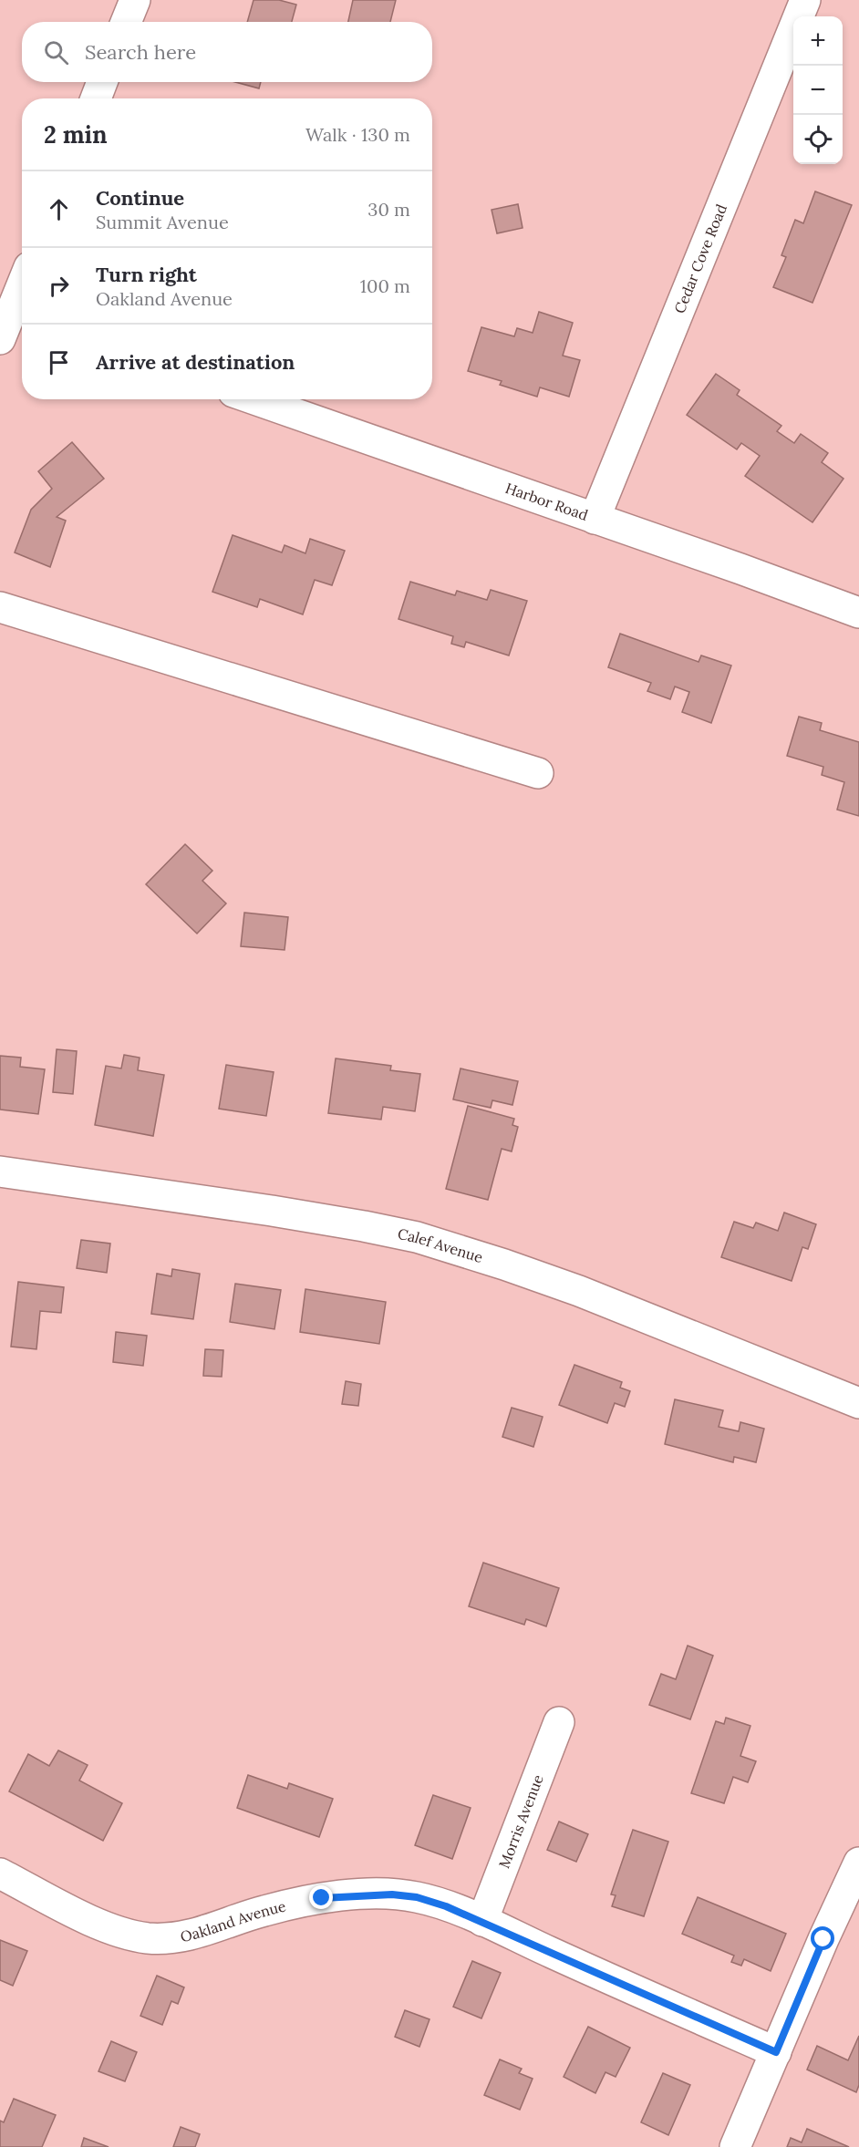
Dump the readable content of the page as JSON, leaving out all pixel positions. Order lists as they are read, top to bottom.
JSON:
{
  "streets": {
    "street": [
      "Cedar Cove Road",
      "Harbor Road",
      "Calef Avenue",
      "Morris Avenue",
      "Oakland Avenue"
    ]
  },
  "crossings": [
    ["Cedar Cove Road", "Harbor Road"],
    ["Morris Avenue", "Oakland Avenue"]
  ],
  "page": {
    "map_buttons": ["+", "−"],
    "search": "Search here",
    "heading": ["2 min", "Walk · 130 m"],
    "list": [
      ["Continue", "Summit Avenue", "30 m"],
      ["Turn right", "Oakland Avenue", "100 m"],
      "Arrive at destination"
    ]
  }
}
